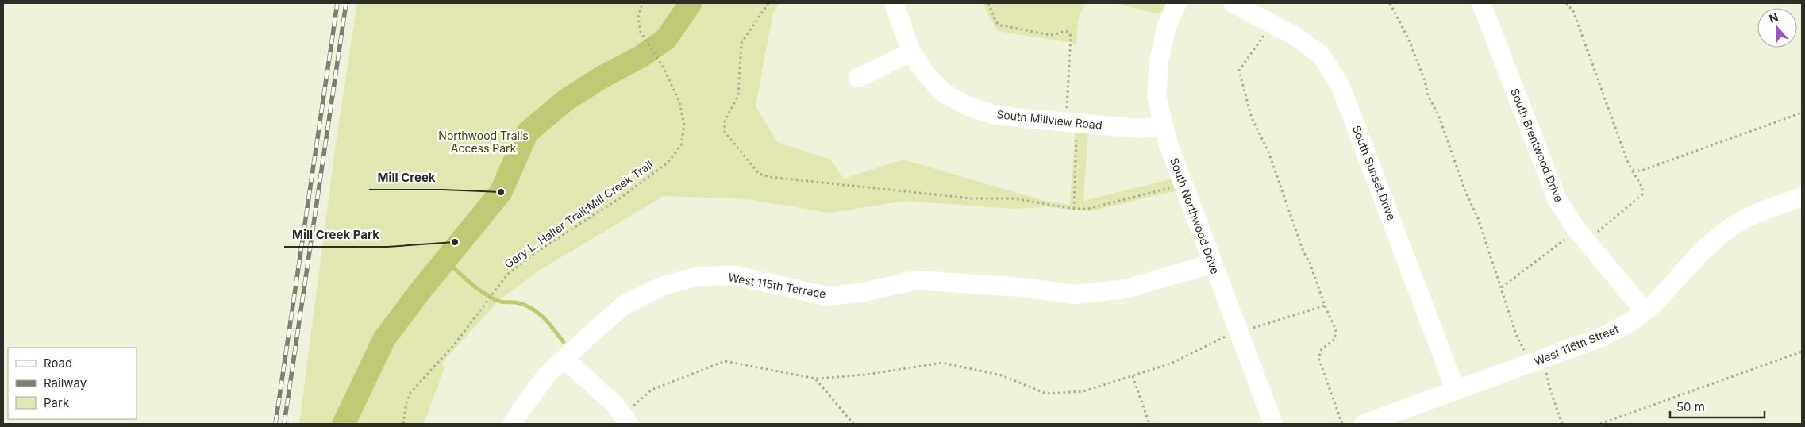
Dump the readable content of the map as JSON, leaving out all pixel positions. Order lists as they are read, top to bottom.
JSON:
{
  "streets": {
    "street": [
      "South Millview Road",
      "South Brentwood Drive",
      "South Sunset Drive",
      "South Northwood Drive",
      "West 115th Terrace",
      "West 116th Street"
    ],
    "path": ["Gary L. Haller Trail;Mill Creek Trail"]
  },
  "crossings": [
    ["South Millview Road", "South Northwood Drive"],
    ["South Brentwood Drive", "West 116th Street"],
    ["South Sunset Drive", "West 116th Street"],
    ["South Northwood Drive", "West 115th Terrace"]
  ],
  "parks": ["Northwood Trails Access Park"],
  "places": ["Mill Creek", "Mill Creek Park"],
  "legend": ["Road", "Railway", "Park"],
  "scale_bar": "50 m",
  "north": "top"
}
